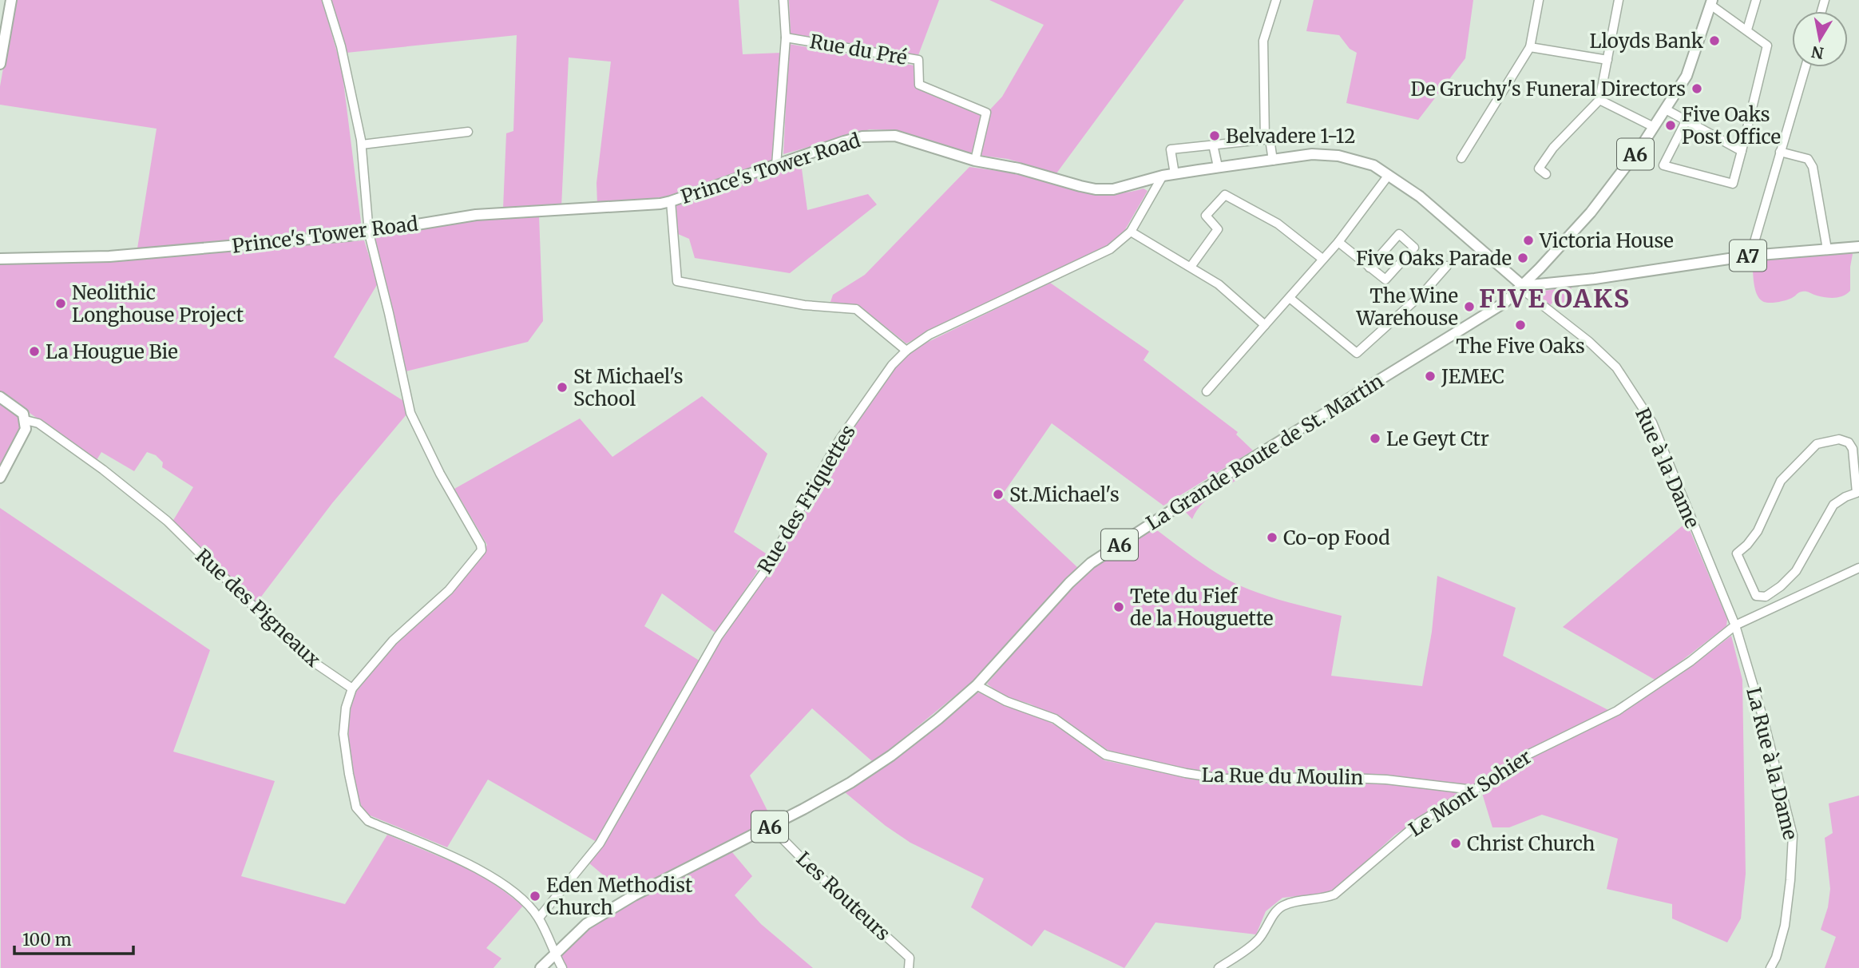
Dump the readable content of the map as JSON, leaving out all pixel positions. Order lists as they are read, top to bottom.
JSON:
{
  "streets": {
    "main road": [
      "A6",
      "Prince's Tower Road",
      "A7",
      "La Grande Route de St. Martin"
    ],
    "street": [
      "Rue du Pré",
      "Rue à la Dame",
      "Rue des Friquettes",
      "Rue des Pigneaux",
      "La Rue à la Dame",
      "La Rue du Moulin",
      "Le Mont Sohier",
      "Les Routeurs"
    ]
  },
  "crossings": [
    ["Rue du Pré", "Prince's Tower Road"],
    ["A6", "Prince's Tower Road"],
    ["A6", "A7"],
    ["A6", "La Grande Route de St. Martin"],
    ["A6", "Rue à la Dame"],
    ["A6", "La Rue du Moulin"],
    ["A6", "Les Routeurs"],
    ["Prince's Tower Road", "A7"],
    ["Prince's Tower Road", "La Grande Route de St. Martin"],
    ["Prince's Tower Road", "Rue à la Dame"],
    ["Prince's Tower Road", "Rue des Friquettes"],
    ["A7", "La Grande Route de St. Martin"],
    ["A7", "Rue à la Dame"],
    ["La Grande Route de St. Martin", "Rue à la Dame"],
    ["La Grande Route de St. Martin", "La Rue du Moulin"],
    ["Rue à la Dame", "La Rue à la Dame"],
    ["Rue à la Dame", "Le Mont Sohier"],
    ["La Rue à la Dame", "Le Mont Sohier"],
    ["La Rue du Moulin", "Le Mont Sohier"]
  ],
  "districts": ["FIVE OAKS"],
  "places": [
    "Lloyds Bank",
    "De Gruchy's Funeral Directors",
    "Five Oaks Post Office",
    "Belvadere 1-12",
    "Victoria House",
    "Five Oaks Parade",
    "Neolithic Longhouse Project",
    "The Wine Warehouse",
    "The Five Oaks",
    "La Hougue Bie",
    "JEMEC",
    "St Michael's School",
    "Le Geyt Ctr",
    "St.Michael's",
    "Co-op Food",
    "Tete du Fief de la Houguette",
    "Christ Church",
    "Eden Methodist Church"
  ],
  "scale_bar": "100 m",
  "north": "bottom"
}
